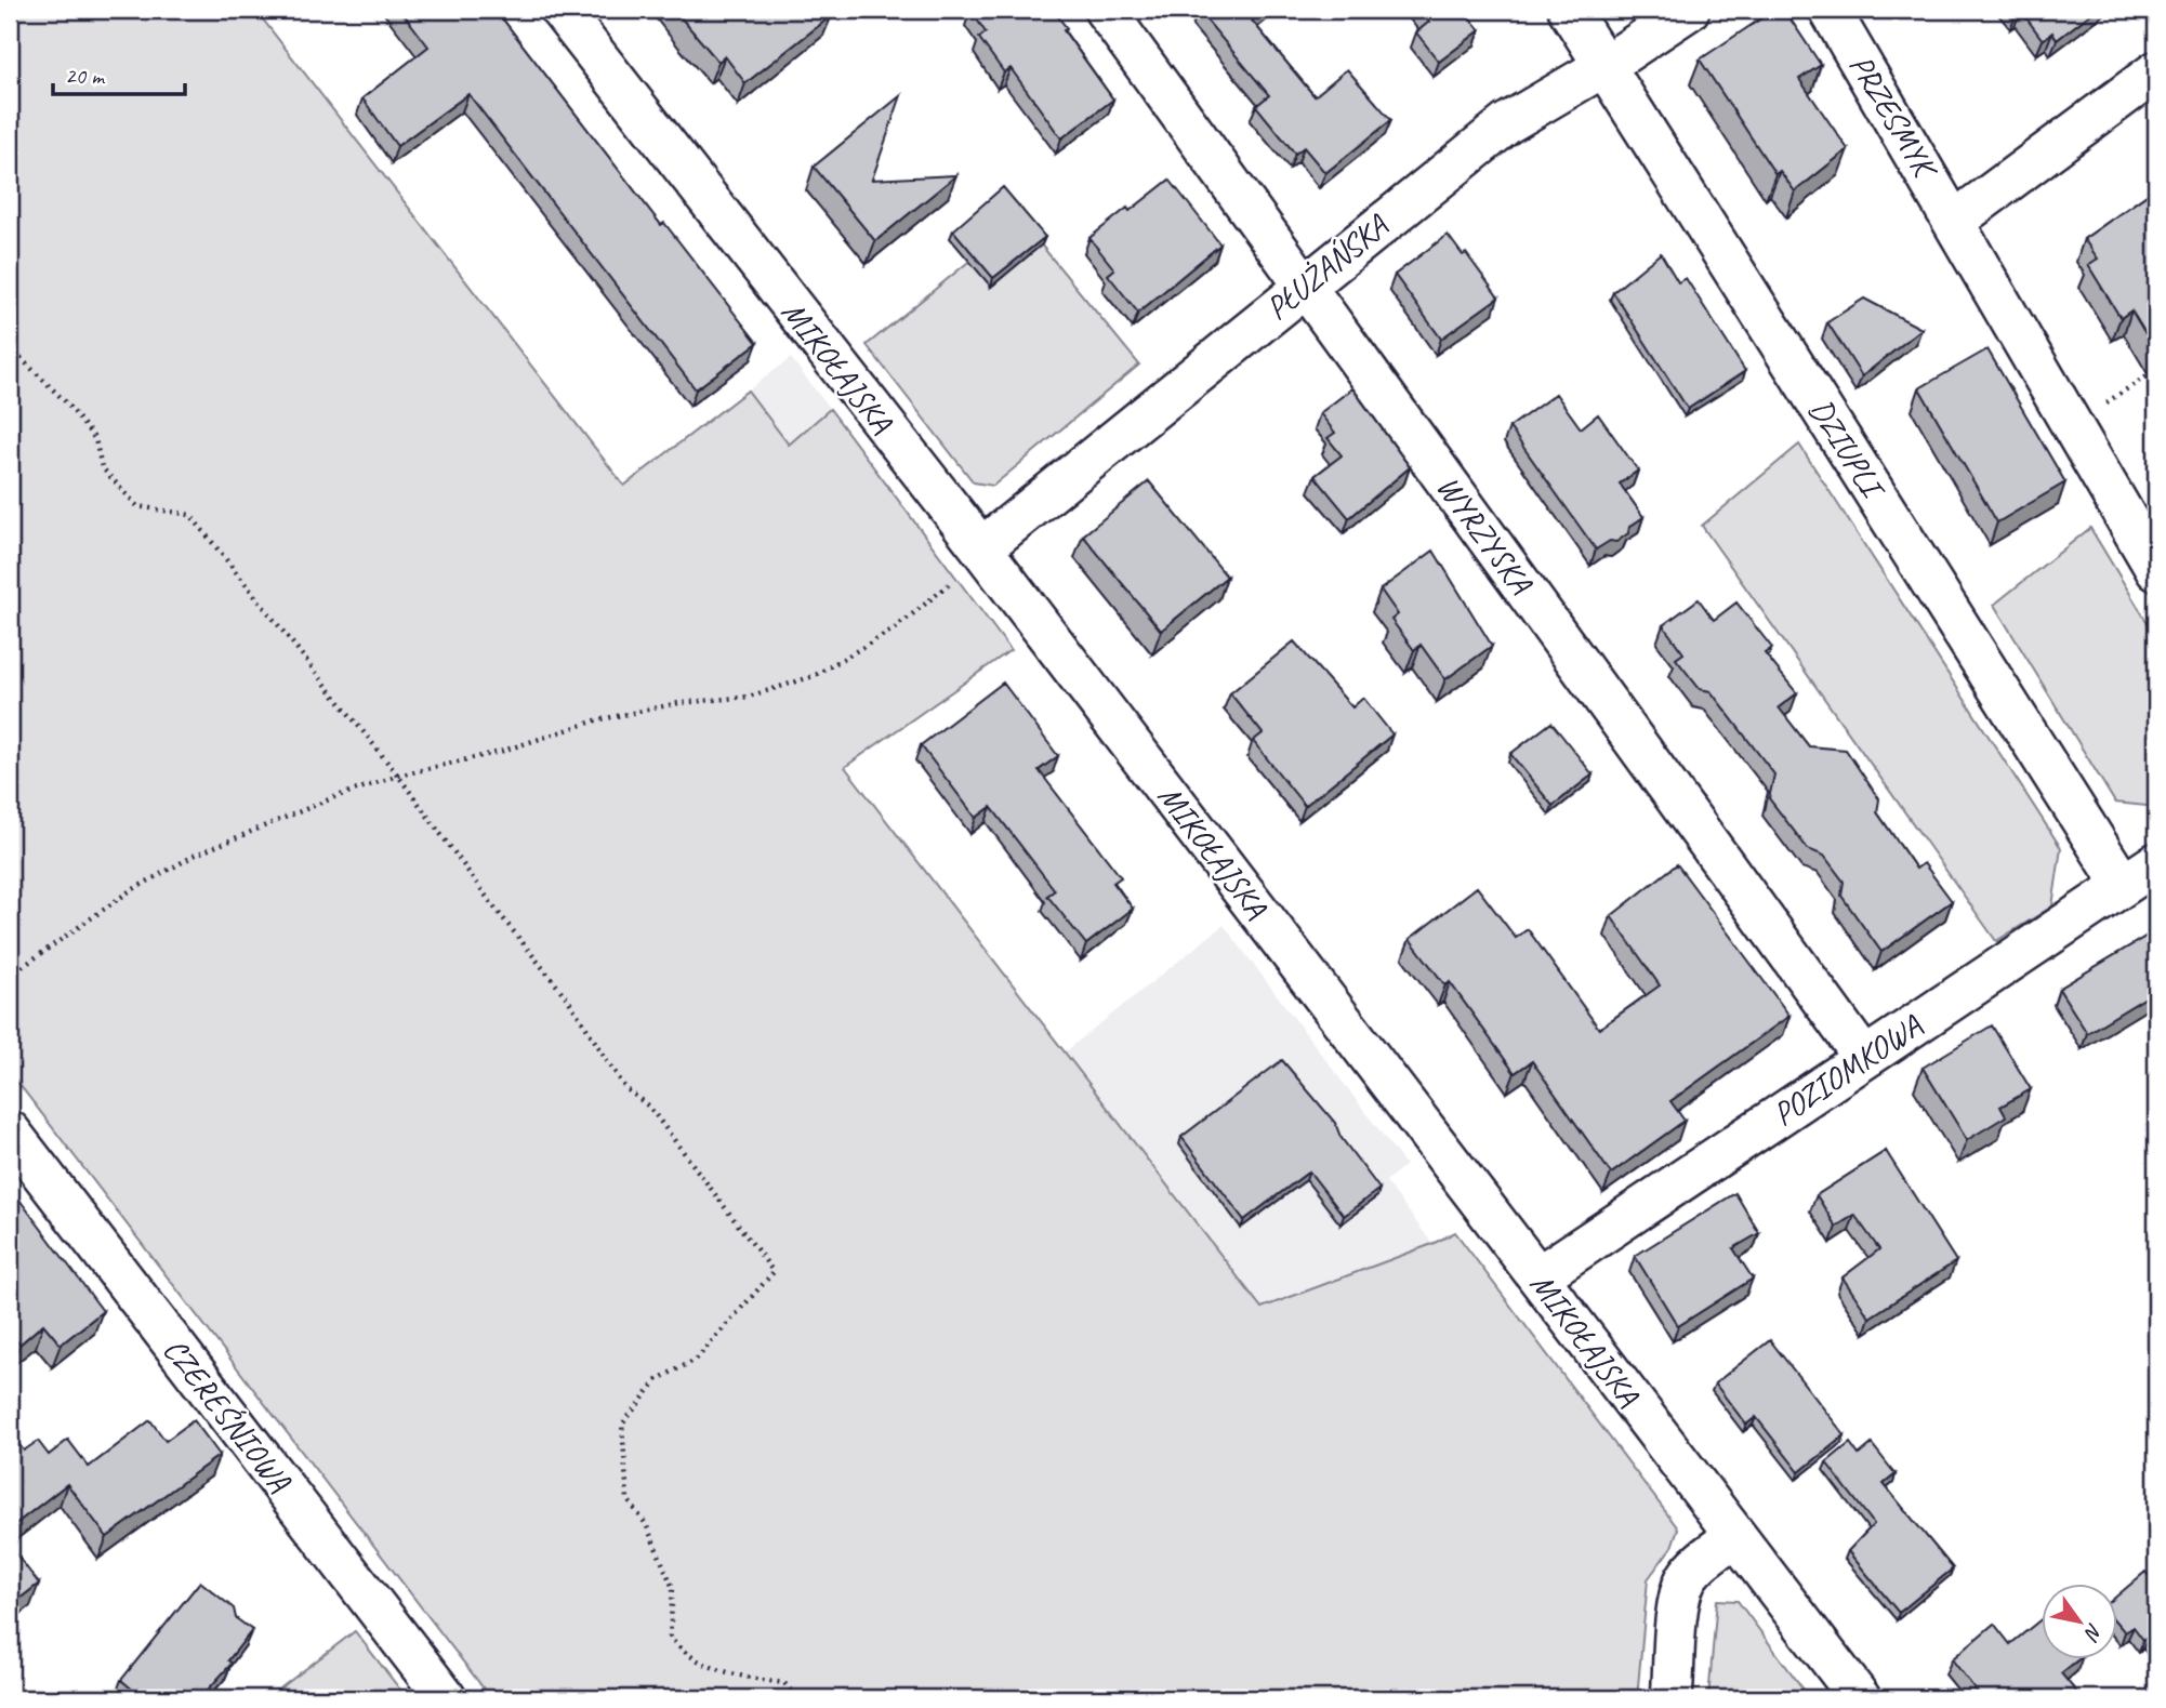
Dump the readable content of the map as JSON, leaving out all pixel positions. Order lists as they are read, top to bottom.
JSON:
{
  "streets": {
    "street": [
      "PRZESMYK",
      "PŁUŻAŃSKA",
      "MIKOŁAJSKA",
      "DZIUPLI",
      "WYRZYSKA",
      "POZIOMKOWA",
      "CZEREŚNIOWA"
    ]
  },
  "crossings": [
    ["PŁUŻAŃSKA", "MIKOŁAJSKA"],
    ["PŁUŻAŃSKA", "DZIUPLI"],
    ["PŁUŻAŃSKA", "WYRZYSKA"],
    ["MIKOŁAJSKA", "POZIOMKOWA"],
    ["DZIUPLI", "POZIOMKOWA"],
    ["WYRZYSKA", "POZIOMKOWA"]
  ],
  "scale_bar": "20 m",
  "north": "bottom right"
}
